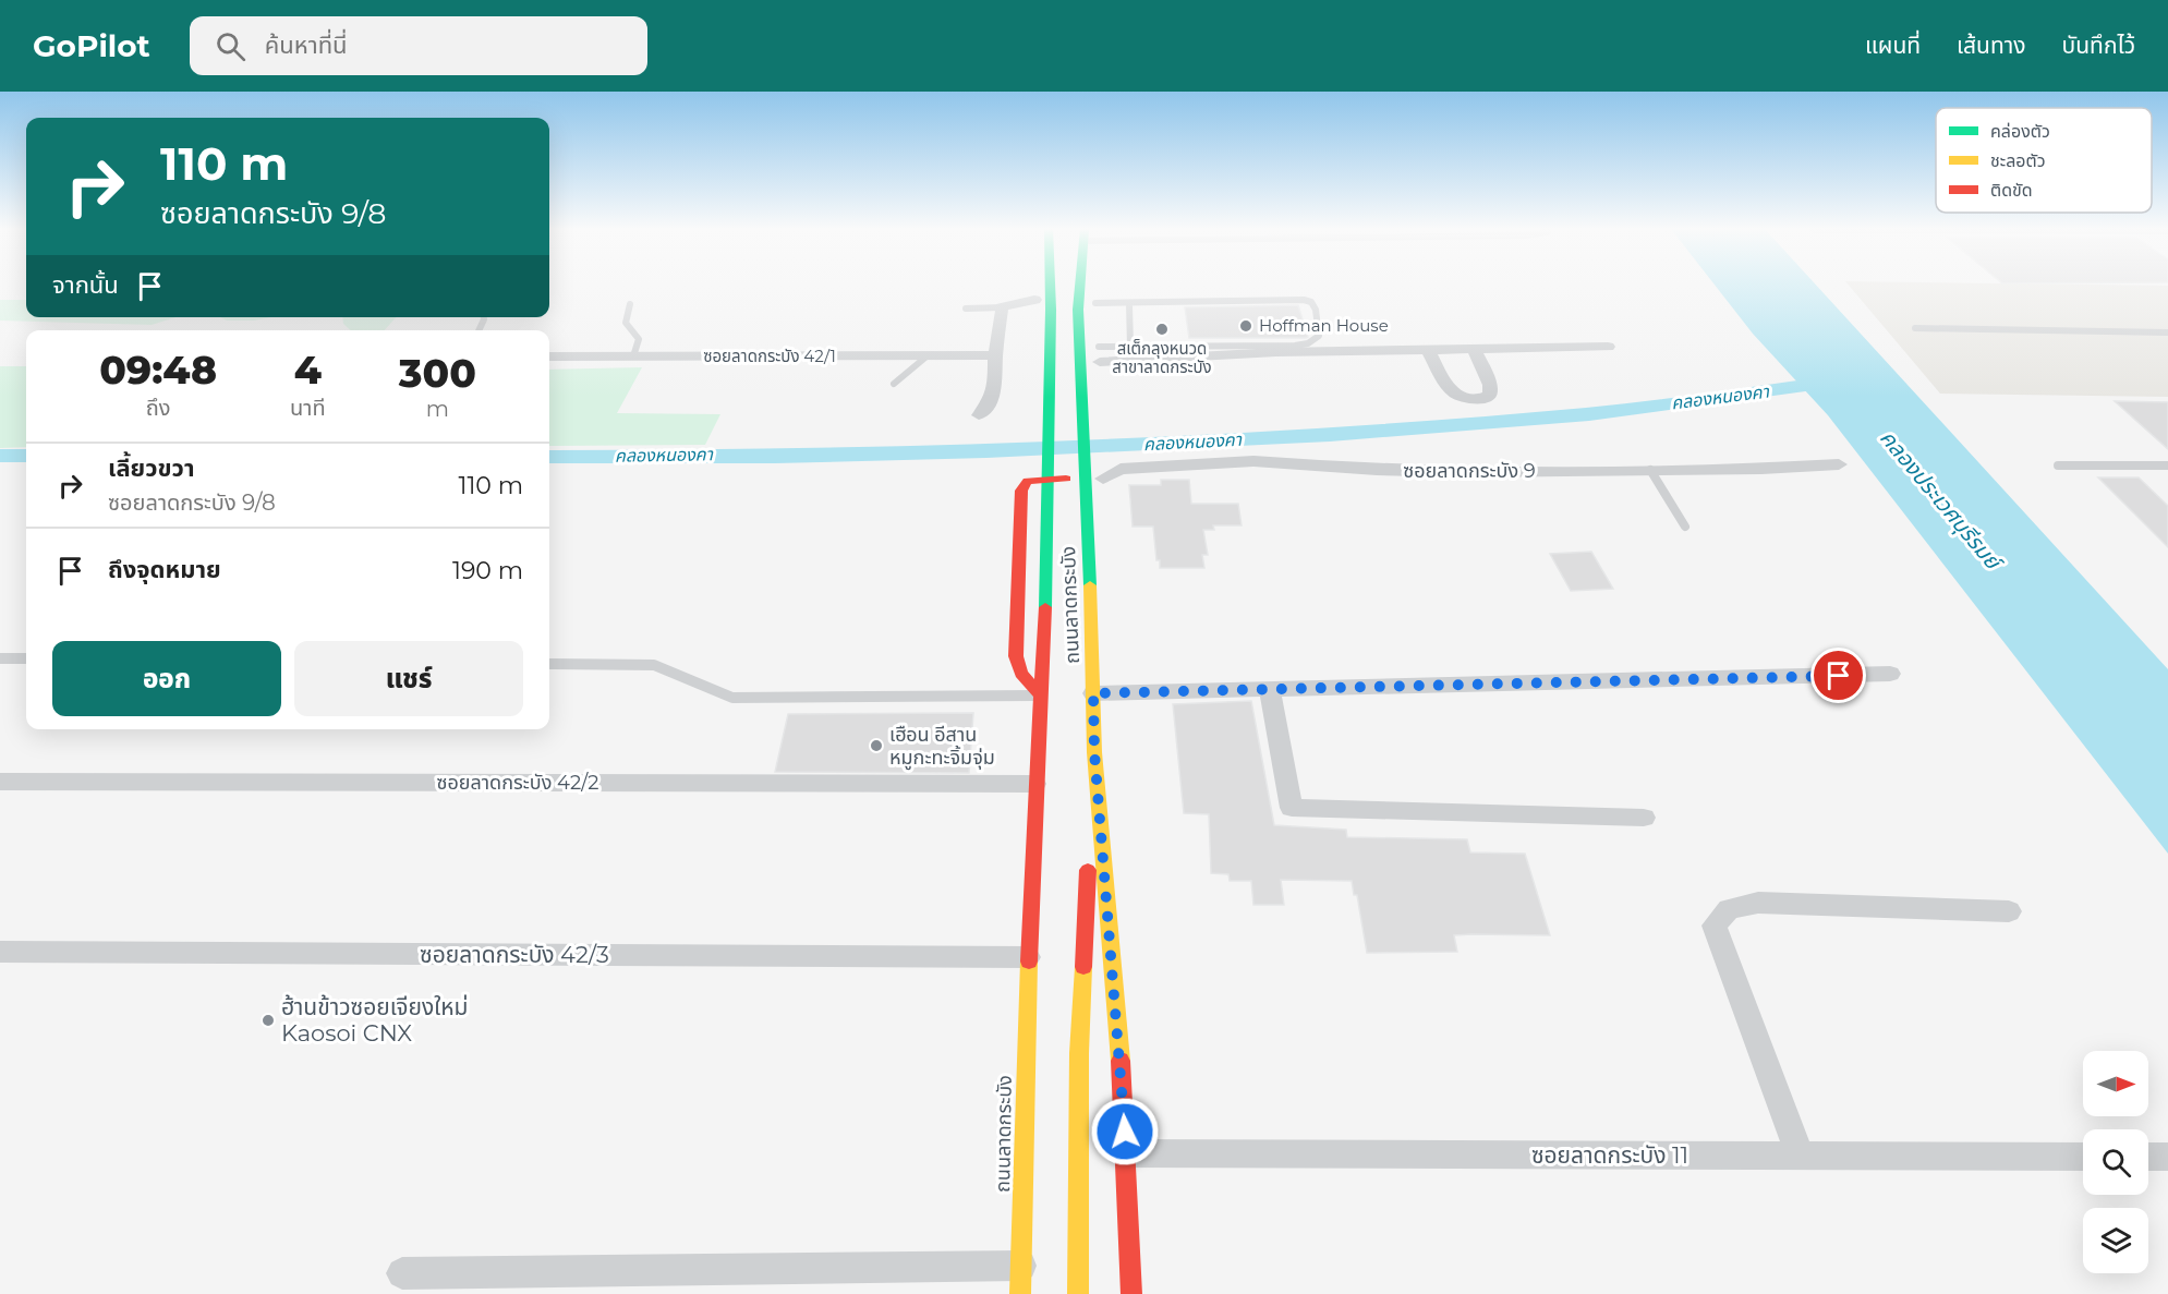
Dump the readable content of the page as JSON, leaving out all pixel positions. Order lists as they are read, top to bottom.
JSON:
{
  "streets": {
    "main road": ["ถนนลาดกระบัง"],
    "street": [
      "ซอยลาดกระบัง 42/1",
      "ซอยลาดกระบัง 9",
      "ซอยลาดกระบัง 42/2",
      "ซอยลาดกระบัง 42/3",
      "ซอยลาดกระบัง 11"
    ]
  },
  "crossings": [
    ["ถนนลาดกระบัง", "ซอยลาดกระบัง 42/2"],
    ["ถนนลาดกระบัง", "ซอยลาดกระบัง 42/3"],
    ["ถนนลาดกระบัง", "ซอยลาดกระบัง 11"]
  ],
  "water": ["คลองหนองคา", "คลองประเวศบุรีรมย์"],
  "places": [
    "Hoffman House",
    "สเต็กลุงหนวด สาขาลาดกระบัง",
    "เฮือน อีสาน หมูกะทะจิ้มจุ่ม",
    "ฮ้านข้าวซอยเจียงใหม่ Kaosoi CNX"
  ],
  "legend": ["คล่องตัว", "ชะลอตัว", "ติดขัด"],
  "north": "right",
  "page": {
    "header": "GoPilot",
    "search": "ค้นหาที่นี่",
    "nav": ["แผนที่", "เส้นทาง", "บันทึกไว้"],
    "turn": ["110 m", "ซอยลาดกระบัง 9/8"],
    "then": "จากนั้น",
    "eta": [
      "09:48",
      "ถึง",
      "4",
      "นาที",
      "300",
      "m"
    ],
    "list": [
      {
        "name": "เลี้ยวขวา",
        "note": "ซอยลาดกระบัง 9/8",
        "value": "110 m"
      },
      {
        "name": "ถึงจุดหมาย",
        "value": "190 m"
      }
    ],
    "buttons": ["ออก", "แชร์"]
  }
}
